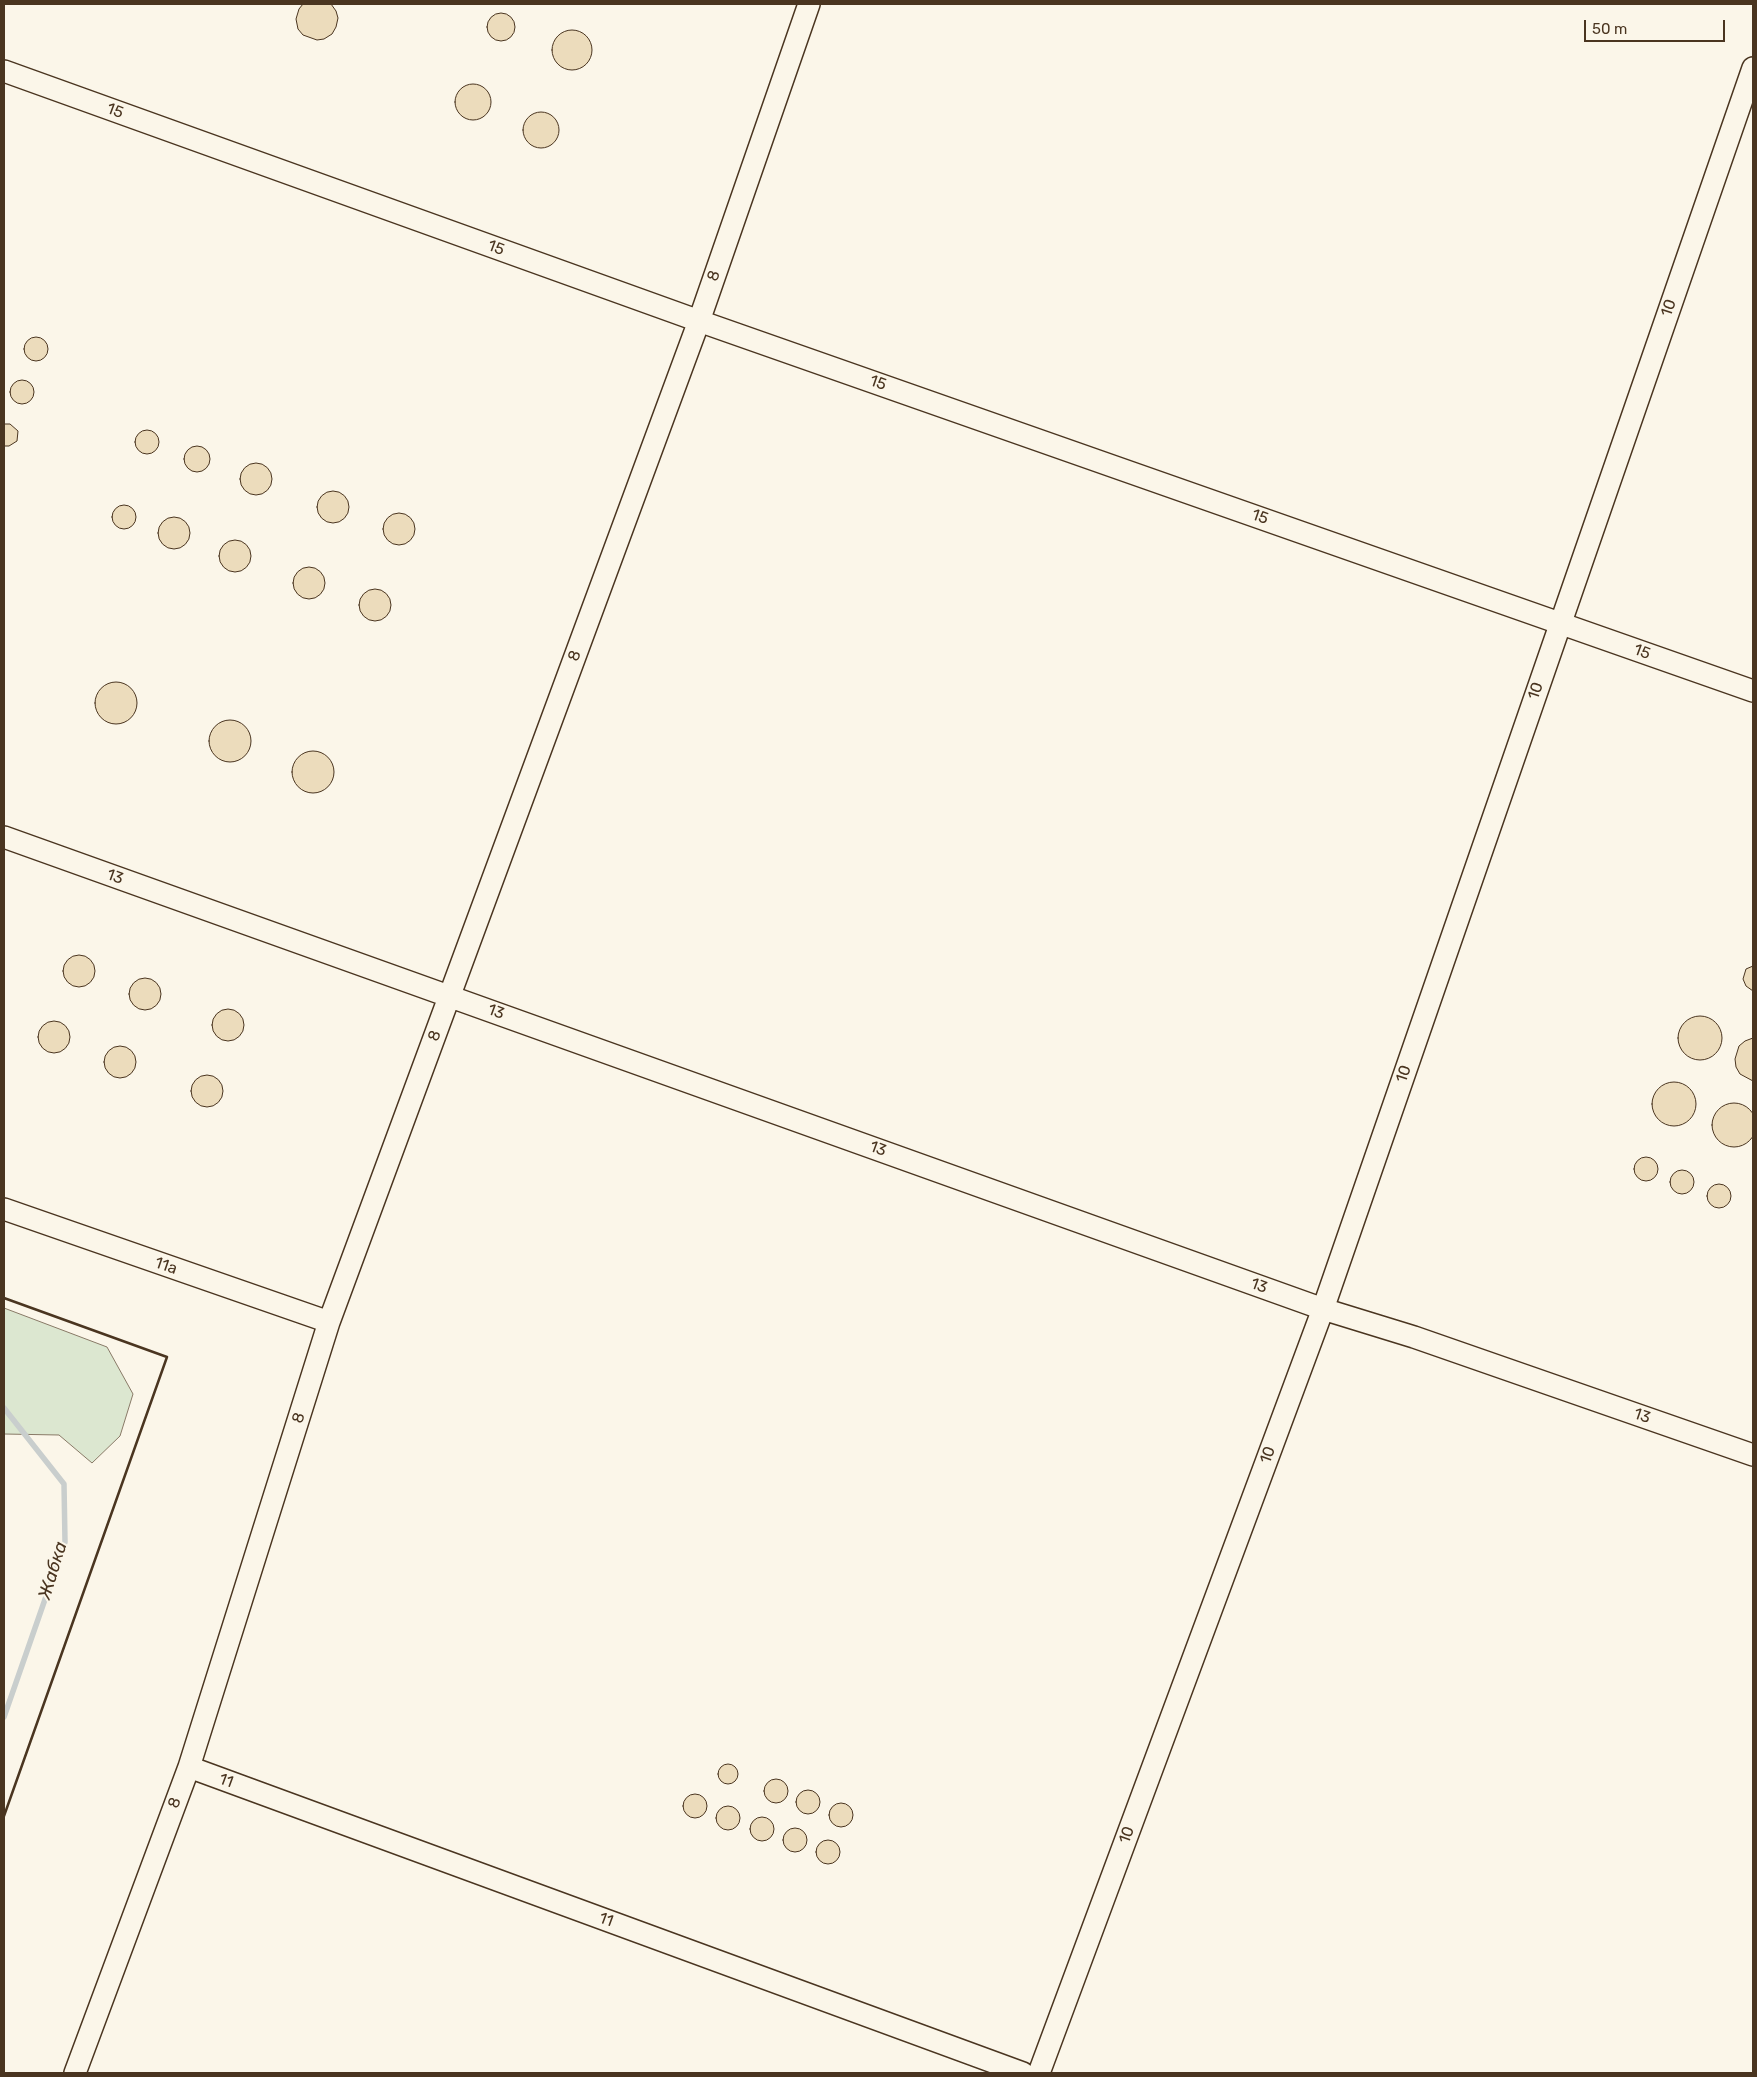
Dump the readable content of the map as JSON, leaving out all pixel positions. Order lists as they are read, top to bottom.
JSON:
{
  "streets": {
    "lane": [
      "15",
      "8",
      "10",
      "13",
      "11a",
      "11"
    ]
  },
  "crossings": [
    ["15", "8"],
    ["15", "10"],
    ["8", "13"],
    ["8", "11a"],
    ["8", "11"],
    ["10", "13"]
  ],
  "water": ["Жабка"],
  "scale_bar": "50 m"
}
